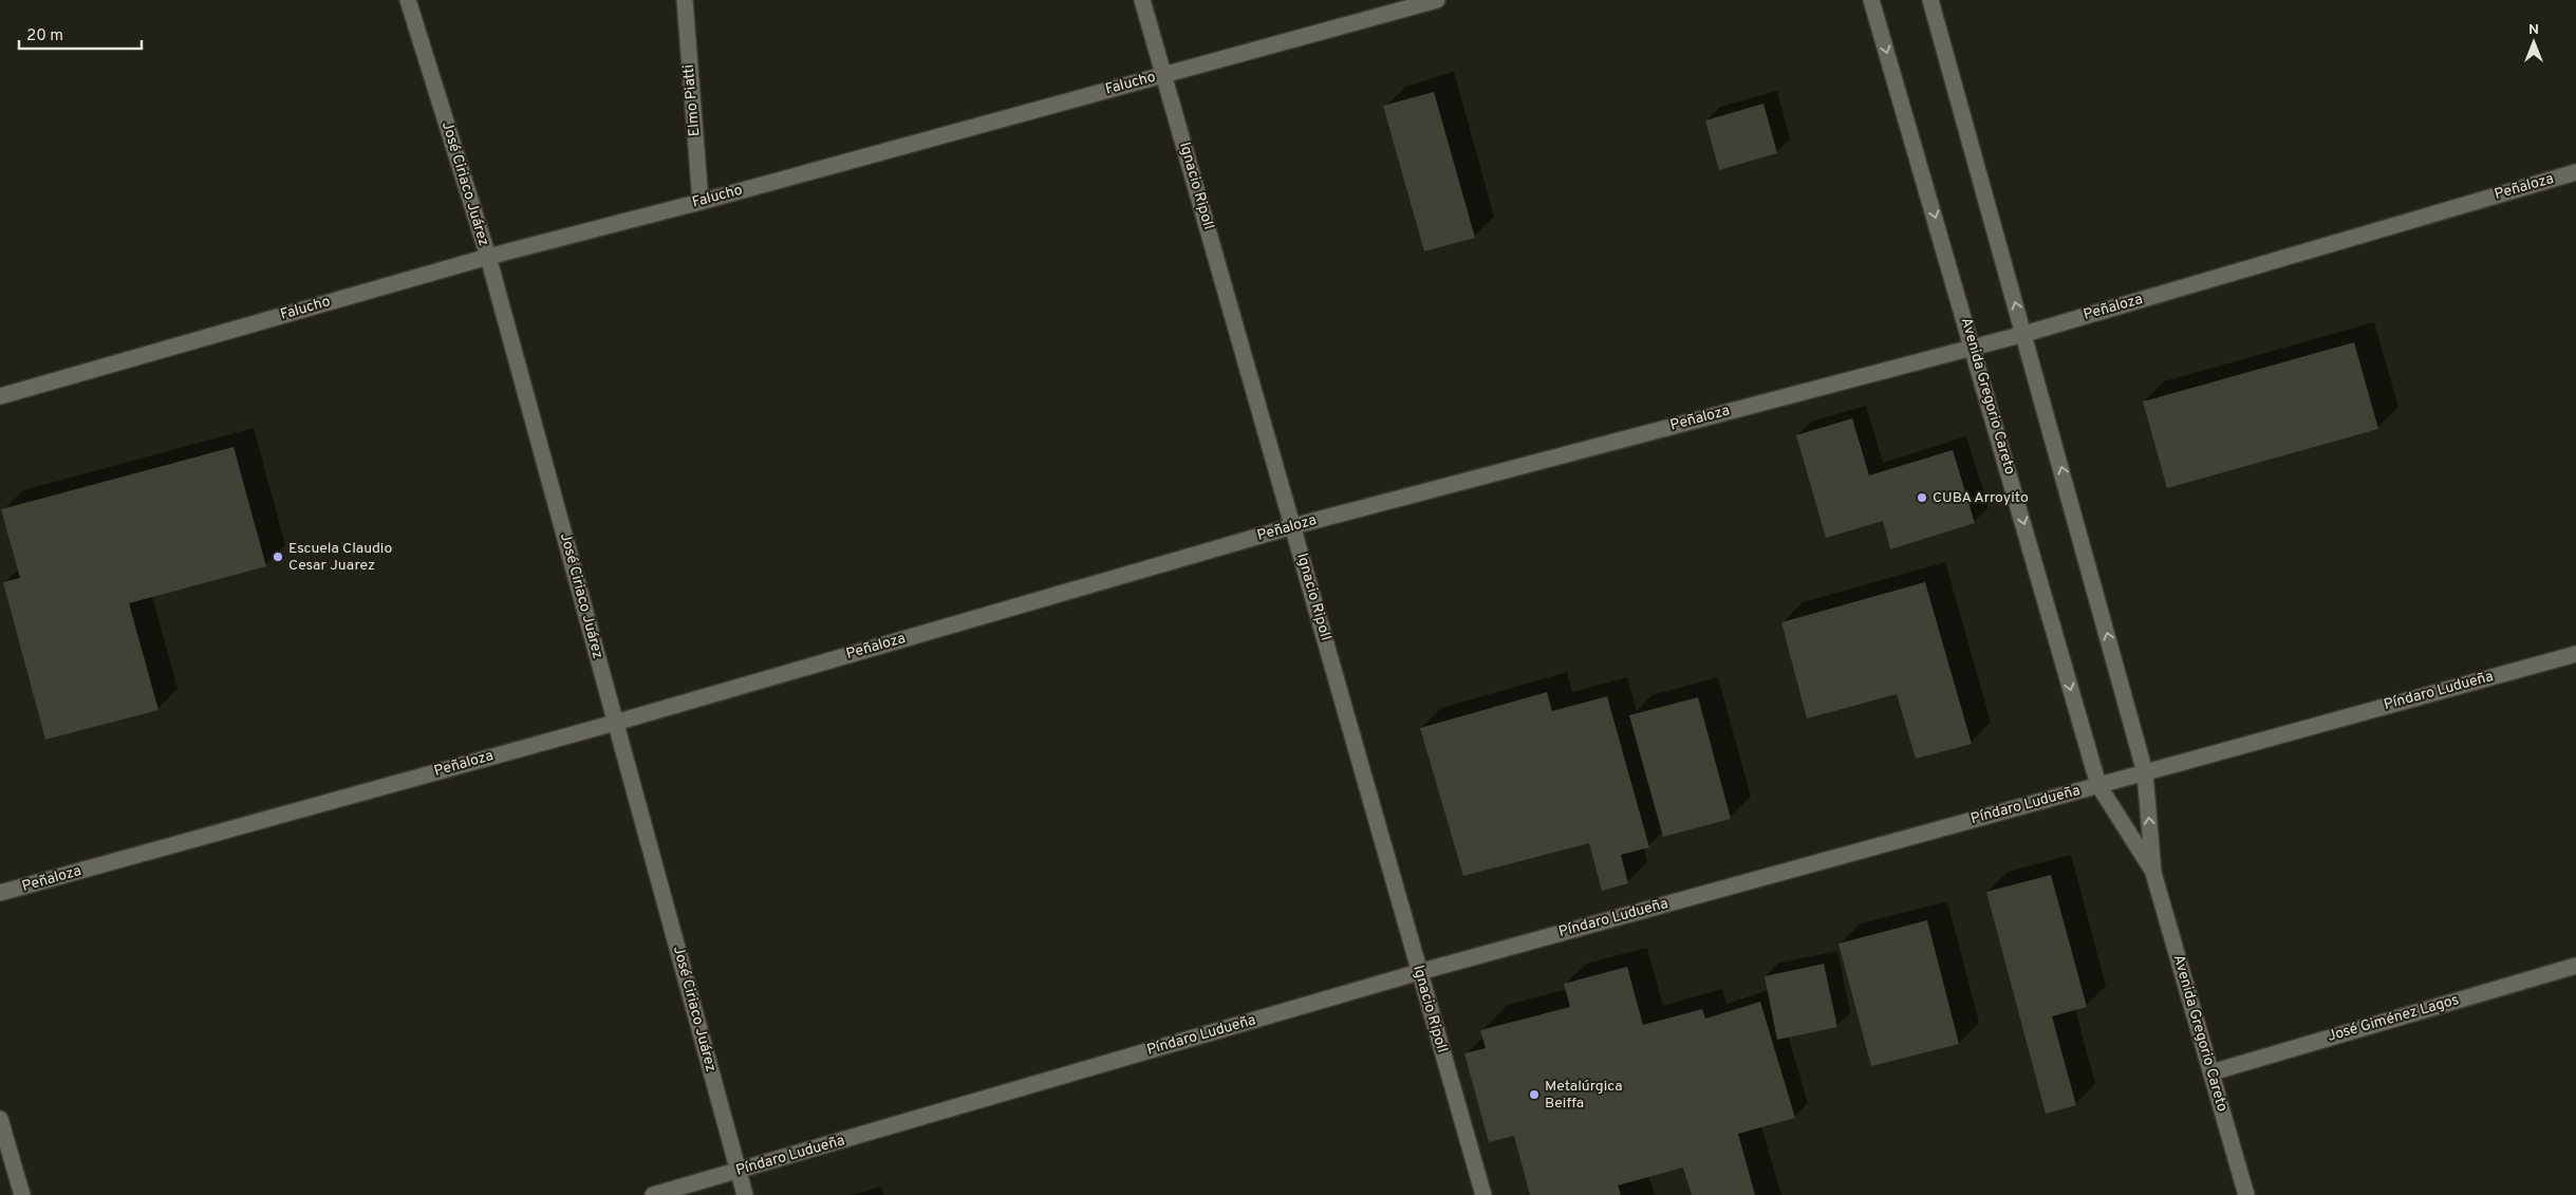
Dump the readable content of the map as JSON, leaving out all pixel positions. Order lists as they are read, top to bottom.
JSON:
{
  "streets": {
    "street": [
      "Falucho",
      "Elmo Piatti",
      "José Ciriaco Juárez",
      "Ignacio Ripoll",
      "Peñaloza",
      "Avenida Gregorio Careto",
      "Píndaro Ludueña",
      "José Giménez Lagos"
    ]
  },
  "crossings": [
    ["Falucho", "Elmo Piatti"],
    ["Falucho", "José Ciriaco Juárez"],
    ["Falucho", "Ignacio Ripoll"],
    ["José Ciriaco Juárez", "Peñaloza"],
    ["José Ciriaco Juárez", "Píndaro Ludueña"],
    ["Ignacio Ripoll", "Peñaloza"],
    ["Ignacio Ripoll", "Píndaro Ludueña"],
    ["Peñaloza", "Avenida Gregorio Careto"],
    ["Avenida Gregorio Careto", "Píndaro Ludueña"],
    ["Avenida Gregorio Careto", "José Giménez Lagos"]
  ],
  "places": ["CUBA Arroyito", "Escuela Claudio Cesar Juarez", "Metalúrgica Beiffa"],
  "scale_bar": "20 m",
  "north": "top"
}
